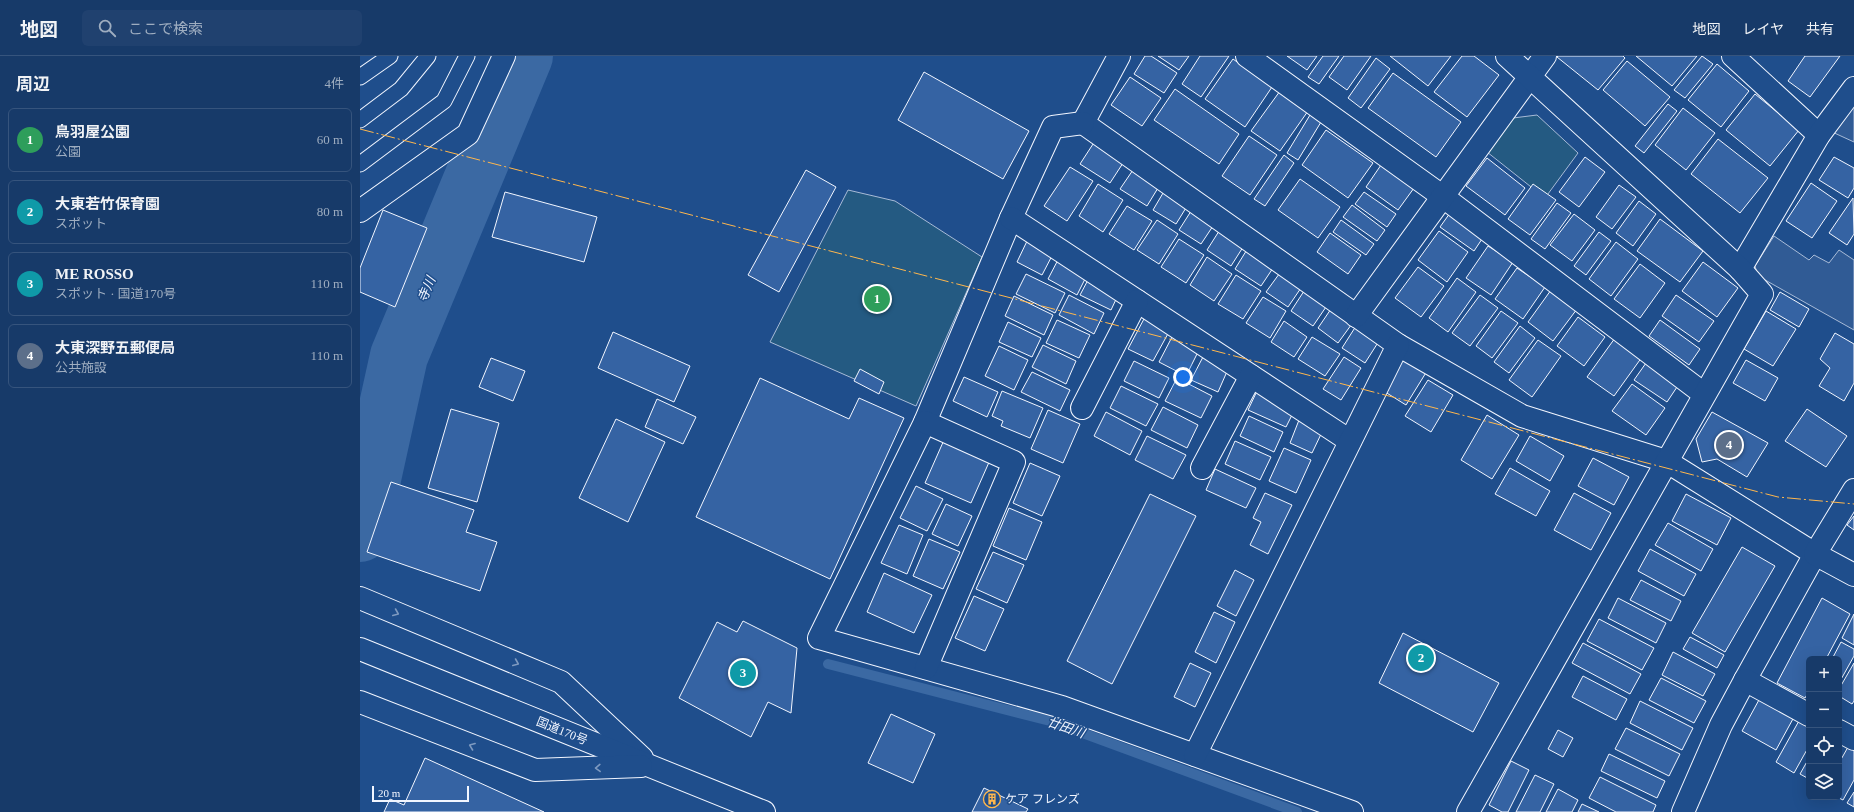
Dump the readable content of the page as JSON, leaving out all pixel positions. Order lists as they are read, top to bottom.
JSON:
{
  "streets": {
    "main road": ["国道170号"]
  },
  "water": ["寺川", "廿田川"],
  "places": {
    "building": ["ケア フレンズ"]
  },
  "scale_bar": "20 m",
  "page": {
    "header": "地図",
    "search": "ここで検索",
    "nav": ["地図", "レイヤ", "共有"],
    "heading": ["周辺", "4件"],
    "list": [
      {
        "mark": "1",
        "name": "鳥羽屋公園",
        "note": "公園",
        "value": "60 m"
      },
      {
        "mark": "2",
        "name": "大東若竹保育園",
        "note": "スポット",
        "value": "80 m"
      },
      {
        "mark": "3",
        "name": "ME ROSSO",
        "note": "スポット · 国道170号",
        "value": "110 m"
      },
      {
        "mark": "4",
        "name": "大東深野五郵便局",
        "note": "公共施設",
        "value": "110 m"
      }
    ],
    "pins": [
      "1",
      "4",
      "2",
      "3"
    ],
    "map_buttons": ["+", "−"],
    "scale": "20 m"
  }
}
